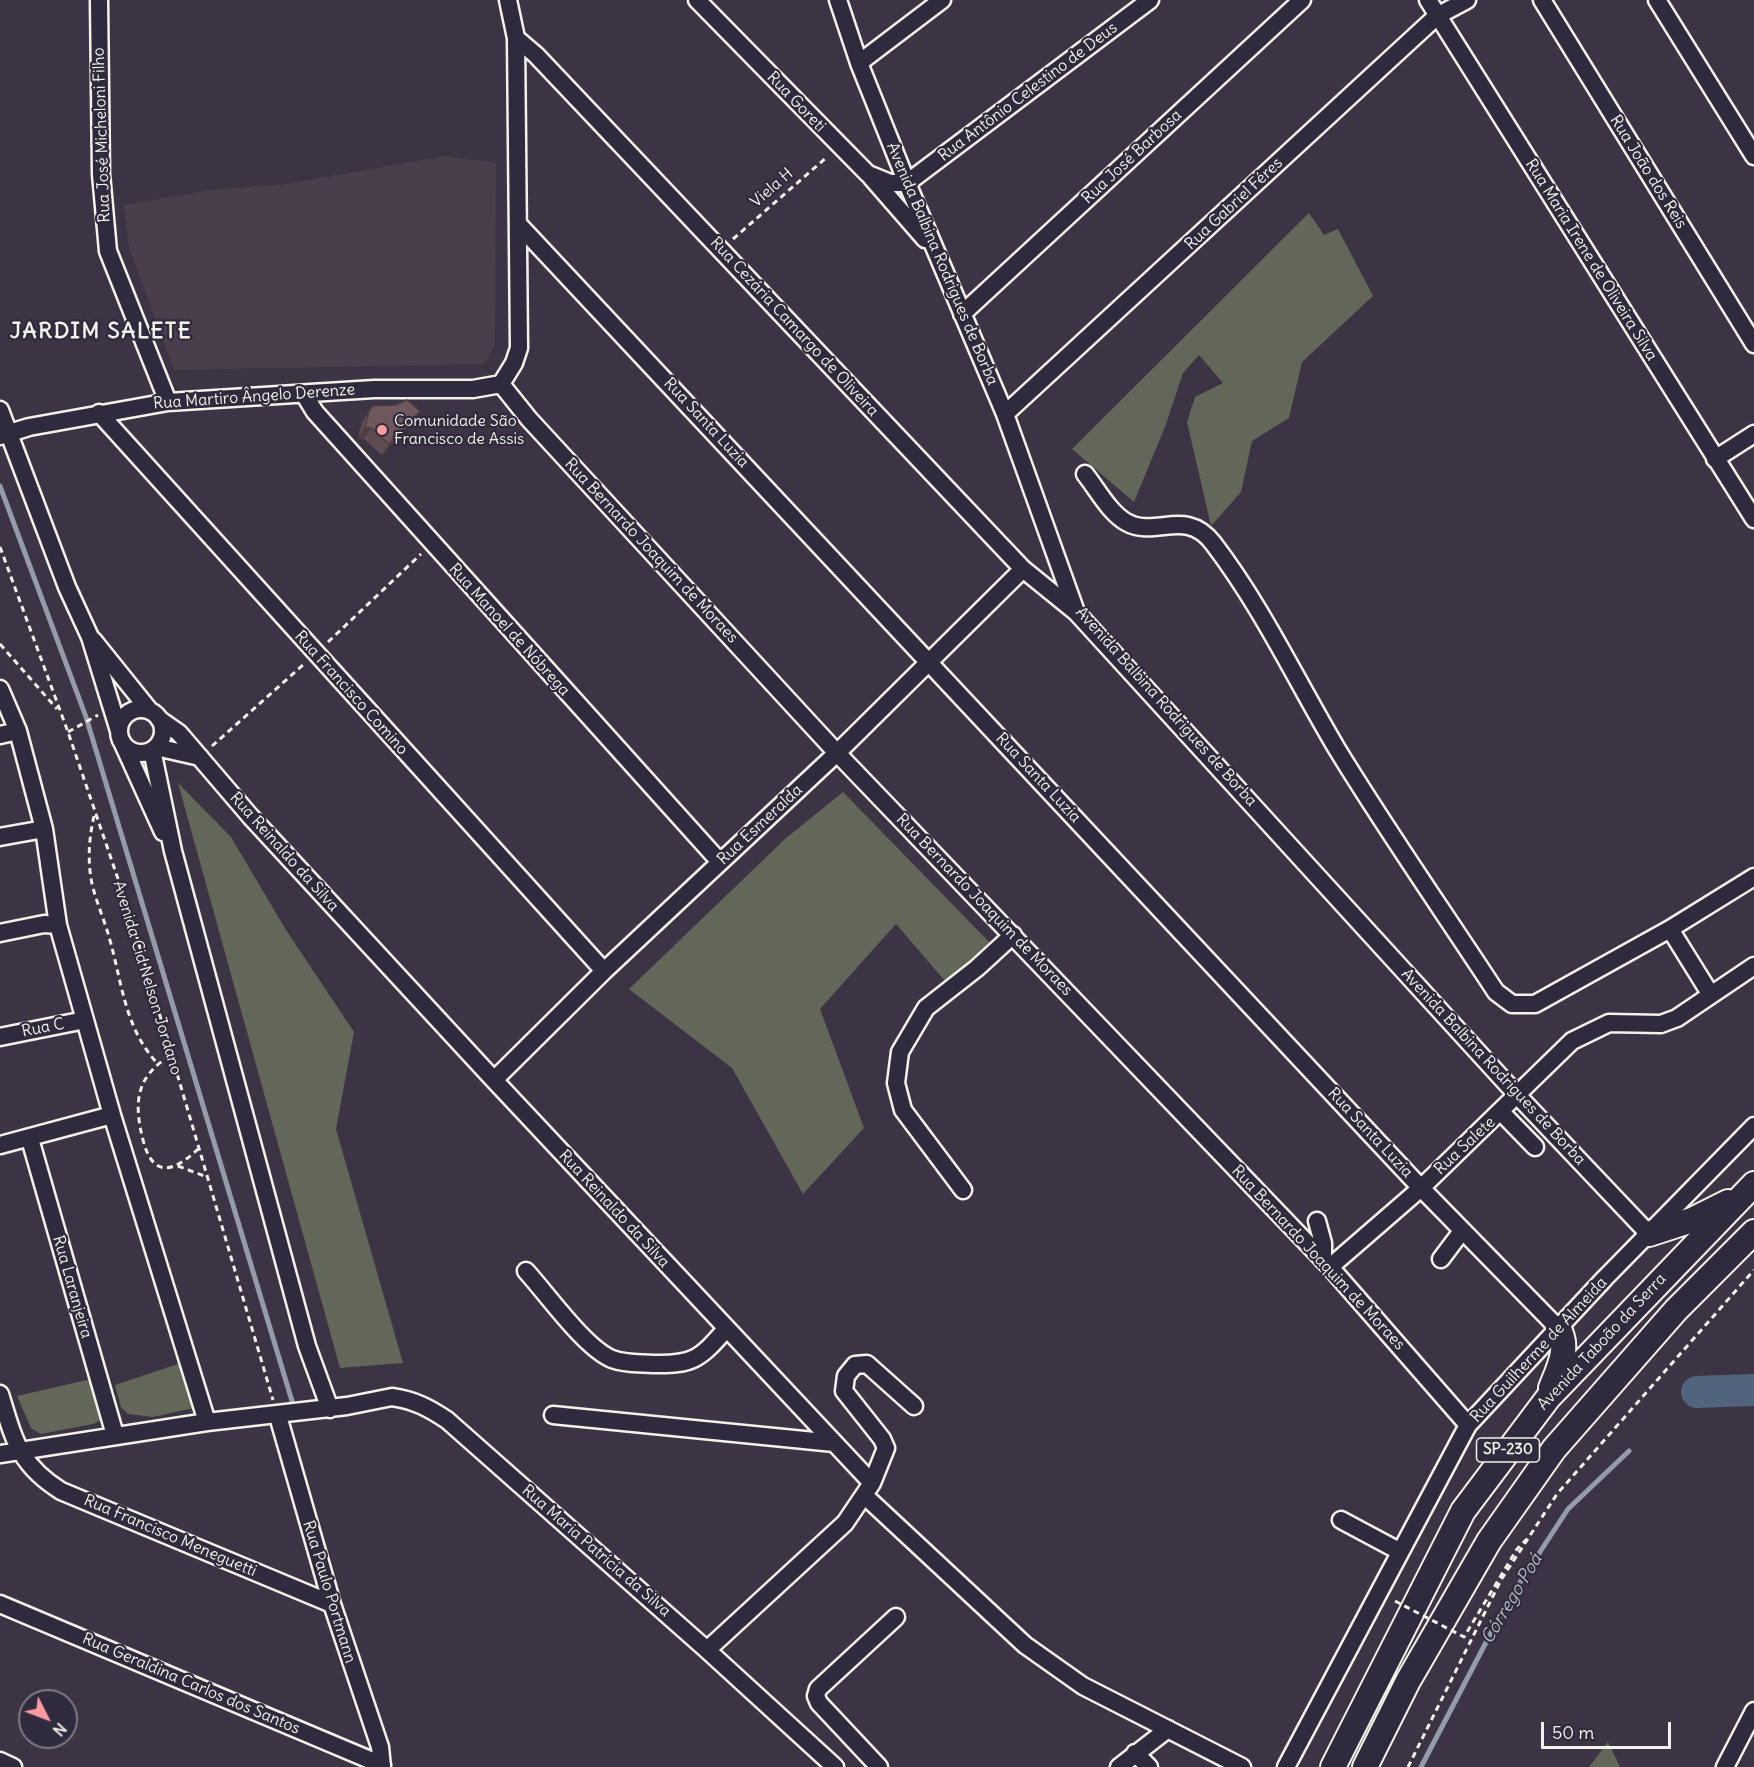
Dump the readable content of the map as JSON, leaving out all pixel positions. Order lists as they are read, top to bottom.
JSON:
{
  "streets": {
    "highway": ["Avenida Taboão da Serra", "SP-230"],
    "street": [
      "Rua Antônio Celestino de Deus",
      "Rua Goreti",
      "Rua José Micheloni Filho",
      "Rua José Barbosa",
      "Rua João dos Reis",
      "Rua Gabriel Féres",
      "Rua Maria Irene de Oliveira Silva",
      "Avenida Balbina Rodrigues de Borba",
      "Rua Cezária Camargo de Oliveira",
      "Rua Martiro Ângelo Derenze",
      "Rua Santa Luzia",
      "Rua Bernardo Joaquim de Moraes",
      "Rua Manoel de Nóbrega",
      "Rua Francisco Comino",
      "Rua Esmeralda",
      "Rua Reinaldo da Silva",
      "Rua C",
      "Rua Salete",
      "Rua Laranjeira",
      "Rua Guilherme de Almeida",
      "Rua Francisco Meneguetti",
      "Rua Maria Patrícia da Silva",
      "Rua Paulo Portmann",
      "Rua Geraldina Carlos dos Santos"
    ],
    "path": ["Viela H", "Avenida Cid Nelson Jordano"]
  },
  "crossings": [
    ["Rua Antônio Celestino de Deus", "Rua Goreti"],
    ["Rua Antônio Celestino de Deus", "Avenida Balbina Rodrigues de Borba"],
    ["Rua Goreti", "Viela H"],
    ["Rua Goreti", "Avenida Balbina Rodrigues de Borba"],
    ["Rua José Micheloni Filho", "Rua Martiro Ângelo Derenze"],
    ["Rua José Barbosa", "Avenida Balbina Rodrigues de Borba"],
    ["Viela H", "Rua Cezária Camargo de Oliveira"],
    ["Rua Gabriel Féres", "Rua Maria Irene de Oliveira Silva"],
    ["Rua Gabriel Féres", "Avenida Balbina Rodrigues de Borba"],
    ["Avenida Balbina Rodrigues de Borba", "Rua Cezária Camargo de Oliveira"],
    ["Avenida Balbina Rodrigues de Borba", "Rua Salete"],
    ["Avenida Balbina Rodrigues de Borba", "Rua Guilherme de Almeida"],
    ["Rua Cezária Camargo de Oliveira", "Rua Esmeralda"],
    ["Rua Martiro Ângelo Derenze", "Rua Bernardo Joaquim de Moraes"],
    ["Rua Martiro Ângelo Derenze", "Rua Manoel de Nóbrega"],
    ["Rua Martiro Ângelo Derenze", "Rua Francisco Comino"],
    ["Rua Santa Luzia", "Rua Esmeralda"],
    ["Rua Santa Luzia", "Rua Salete"],
    ["Rua Santa Luzia", "Rua Guilherme de Almeida"],
    ["Rua Bernardo Joaquim de Moraes", "Rua Esmeralda"],
    ["Rua Bernardo Joaquim de Moraes", "Rua Salete"],
    ["Rua Bernardo Joaquim de Moraes", "Rua Guilherme de Almeida"],
    ["Rua Manoel de Nóbrega", "Rua Esmeralda"],
    ["Rua Francisco Comino", "Rua Esmeralda"],
    ["Rua Esmeralda", "Rua Reinaldo da Silva"],
    ["Avenida Cid Nelson Jordano", "Rua Maria Patrícia da Silva"],
    ["Avenida Cid Nelson Jordano", "Rua Paulo Portmann"],
    ["Rua Laranjeira", "Rua Maria Patrícia da Silva"],
    ["Rua Francisco Meneguetti", "Rua Maria Patrícia da Silva"],
    ["Rua Francisco Meneguetti", "Rua Paulo Portmann"],
    ["Rua Maria Patrícia da Silva", "Rua Paulo Portmann"],
    ["Rua Paulo Portmann", "Rua Geraldina Carlos dos Santos"]
  ],
  "districts": ["JARDIM SALETE"],
  "water": ["Córrego Poá"],
  "places": ["Comunidade São Francisco de Assis"],
  "scale_bar": "50 m",
  "north": "bottom right"
}
